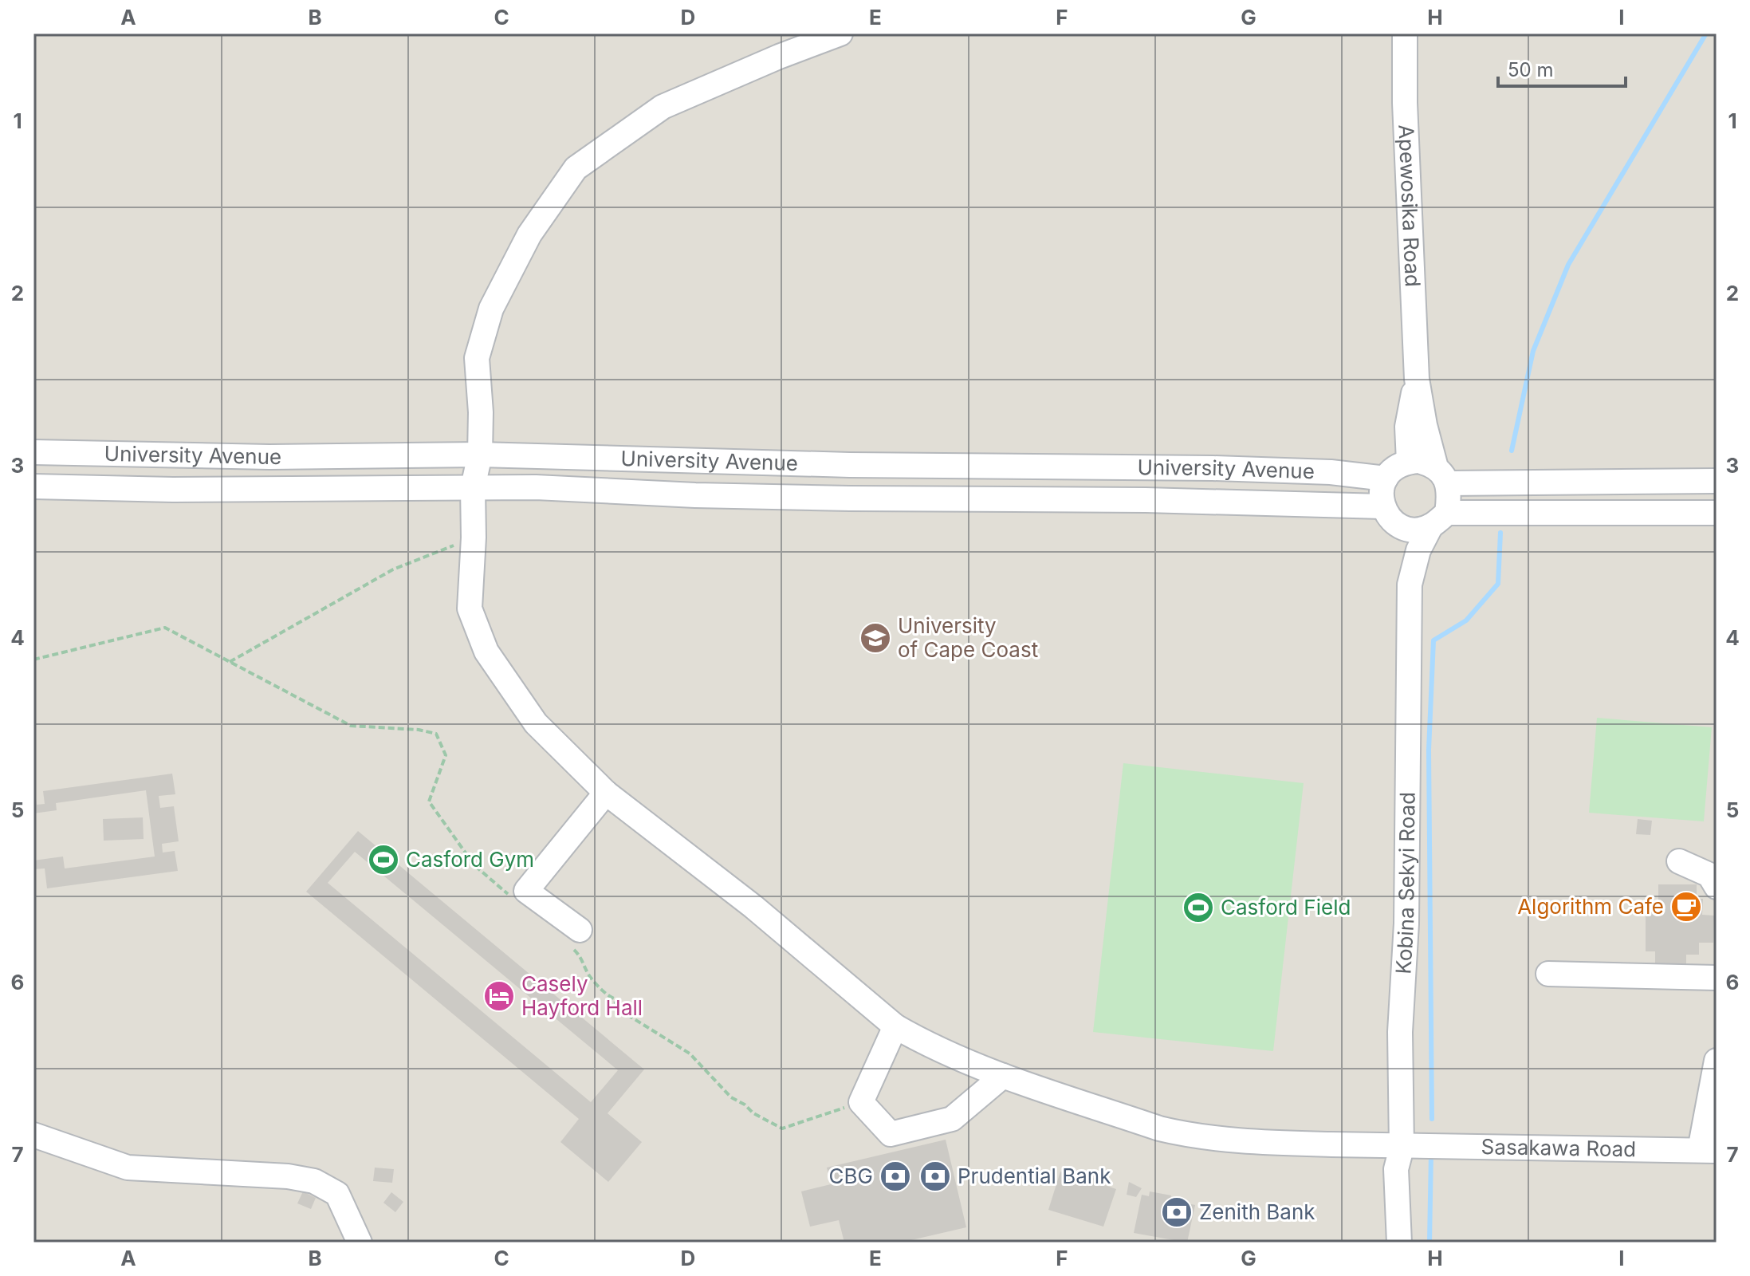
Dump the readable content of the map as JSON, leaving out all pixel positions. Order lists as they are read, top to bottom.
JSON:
{
  "streets": {
    "street": [
      "Apewosika Road",
      "University Avenue",
      "Kobina Sekyi Road",
      "Sasakawa Road"
    ]
  },
  "crossings": [
    ["University Avenue", "Kobina Sekyi Road"],
    ["University Avenue", "Sasakawa Road"],
    ["Kobina Sekyi Road", "Sasakawa Road"]
  ],
  "places": {
    "school or university": ["University of Cape Coast"],
    "sports": ["Casford Gym", "Casford Field"],
    "cafe": ["Algorithm Cafe"],
    "hotel": ["Casely Hayford Hall"],
    "bank": ["CBG", "Prudential Bank", "Zenith Bank"]
  },
  "scale_bar": "50 m",
  "grid": {
    "columns": [
      "A",
      "B",
      "C",
      "D",
      "E",
      "F",
      "G",
      "H",
      "I"
    ],
    "rows": [
      "1",
      "2",
      "3",
      "4",
      "5",
      "6",
      "7"
    ]
  }
}
